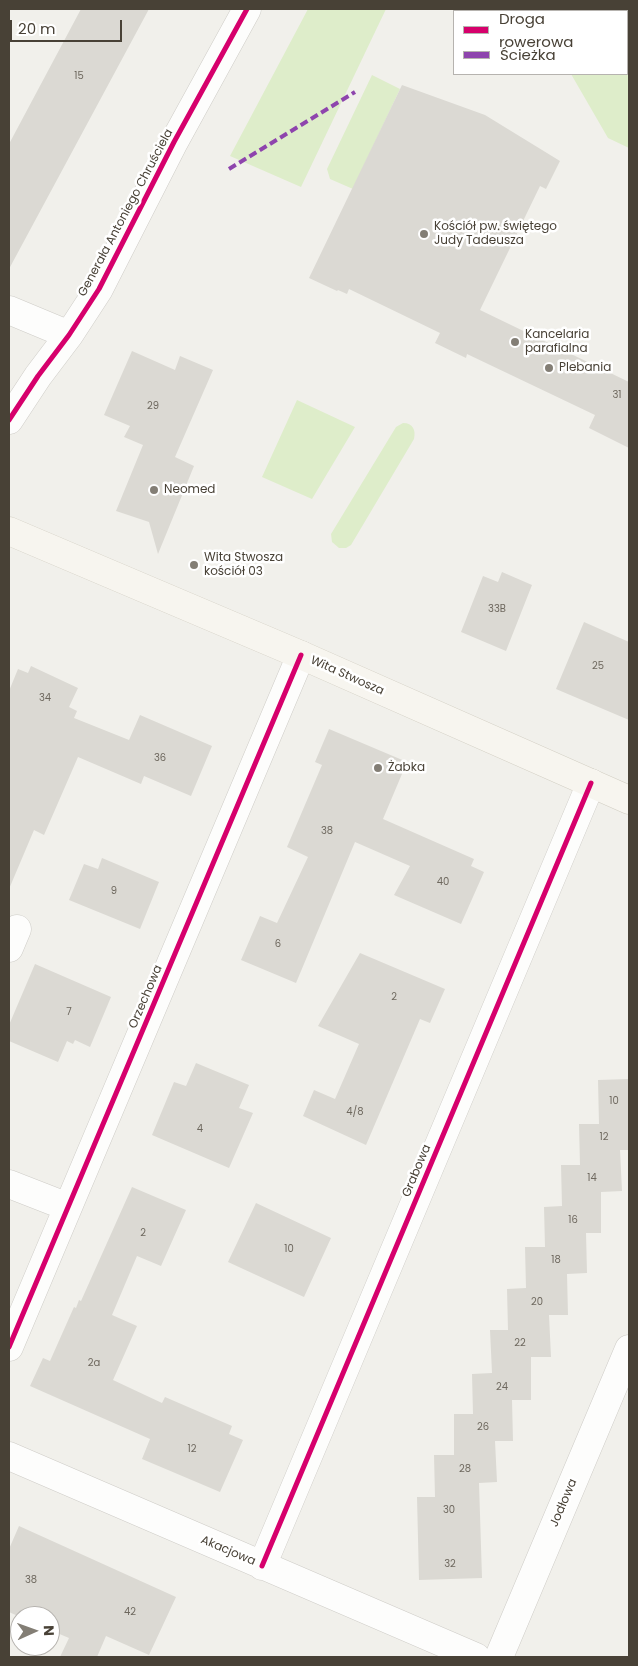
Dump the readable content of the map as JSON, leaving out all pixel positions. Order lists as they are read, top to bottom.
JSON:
{
  "streets": {
    "street": [
      "Generała Antoniego Chruściela",
      "Wita Stwosza",
      "Orzechowa",
      "Grabowa",
      "Jodłowa",
      "Akacjowa"
    ]
  },
  "crossings": [
    ["Wita Stwosza", "Orzechowa"],
    ["Wita Stwosza", "Grabowa"],
    ["Grabowa", "Akacjowa"]
  ],
  "places": [
    "Kościół pw. świętego Judy Tadeusza",
    "Kancelaria parafialna",
    "Plebania",
    "Neomed",
    "Wita Stwosza kościół 03",
    "Żabka"
  ],
  "house_numbers": [
    "15",
    "31",
    "29",
    "33B",
    "25",
    "34",
    "36",
    "38",
    "40",
    "9",
    "6",
    "2",
    "7",
    "10",
    "4/8",
    "4",
    "12",
    "14",
    "16",
    "2",
    "10",
    "18",
    "20",
    "22",
    "2a",
    "24",
    "26",
    "12",
    "28",
    "30",
    "32",
    "38",
    "42"
  ],
  "legend": ["Droga rowerowa", "Ścieżka"],
  "scale_bar": "20 m",
  "north": "right"
}
